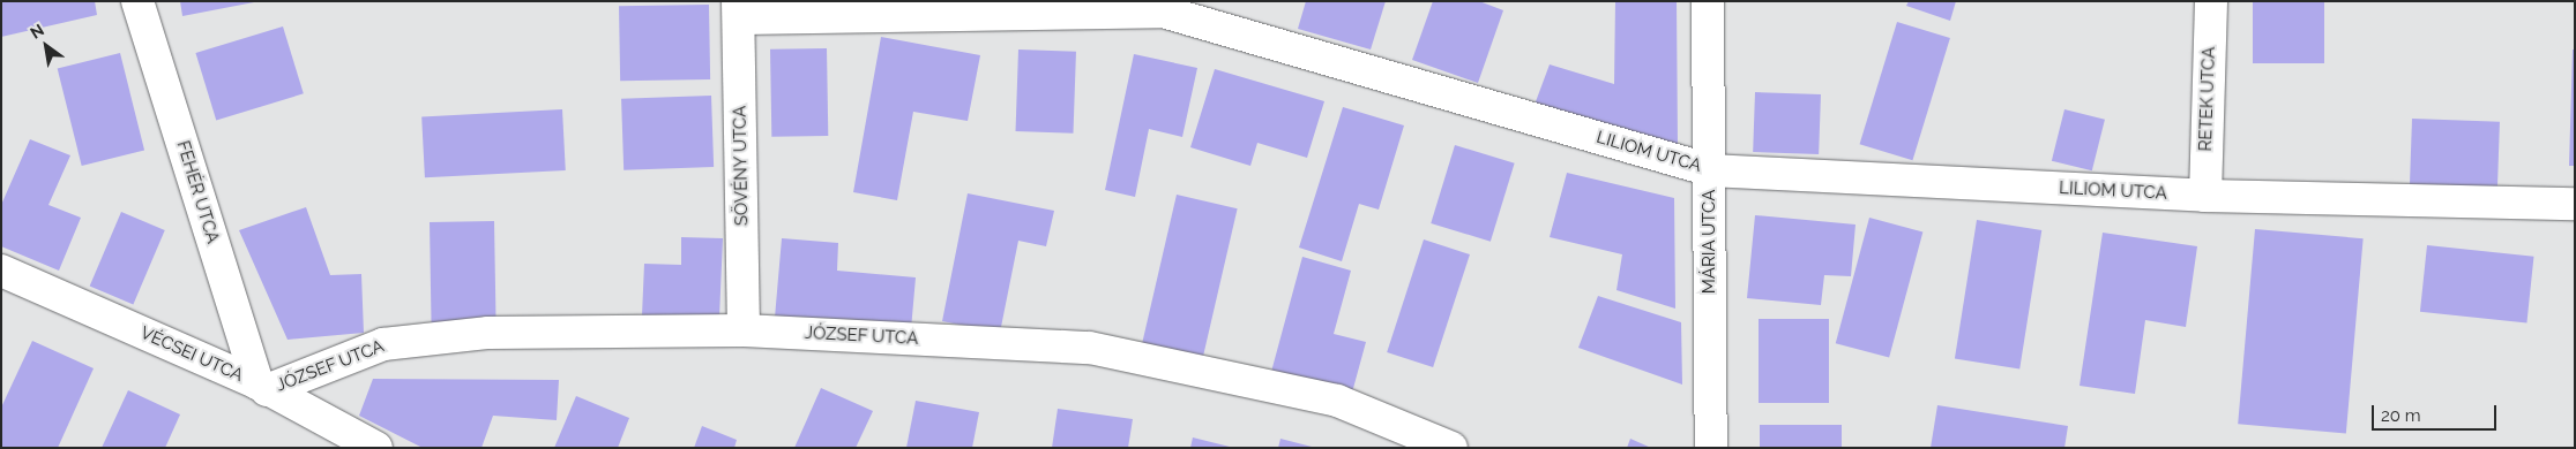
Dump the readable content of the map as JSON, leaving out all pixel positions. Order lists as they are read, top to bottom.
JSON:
{
  "streets": {
    "street": [
      "RETEK UTCA",
      "LILIOM UTCA",
      "SÖVÉNY UTCA",
      "FEHÉR UTCA",
      "MÁRIA UTCA",
      "JÓZSEF UTCA",
      "VÉCSEI UTCA"
    ]
  },
  "crossings": [
    ["RETEK UTCA", "LILIOM UTCA"],
    ["LILIOM UTCA", "SÖVÉNY UTCA"],
    ["LILIOM UTCA", "MÁRIA UTCA"],
    ["SÖVÉNY UTCA", "JÓZSEF UTCA"],
    ["FEHÉR UTCA", "JÓZSEF UTCA"],
    ["FEHÉR UTCA", "VÉCSEI UTCA"],
    ["JÓZSEF UTCA", "VÉCSEI UTCA"]
  ],
  "scale_bar": "20 m",
  "north": "top left"
}
